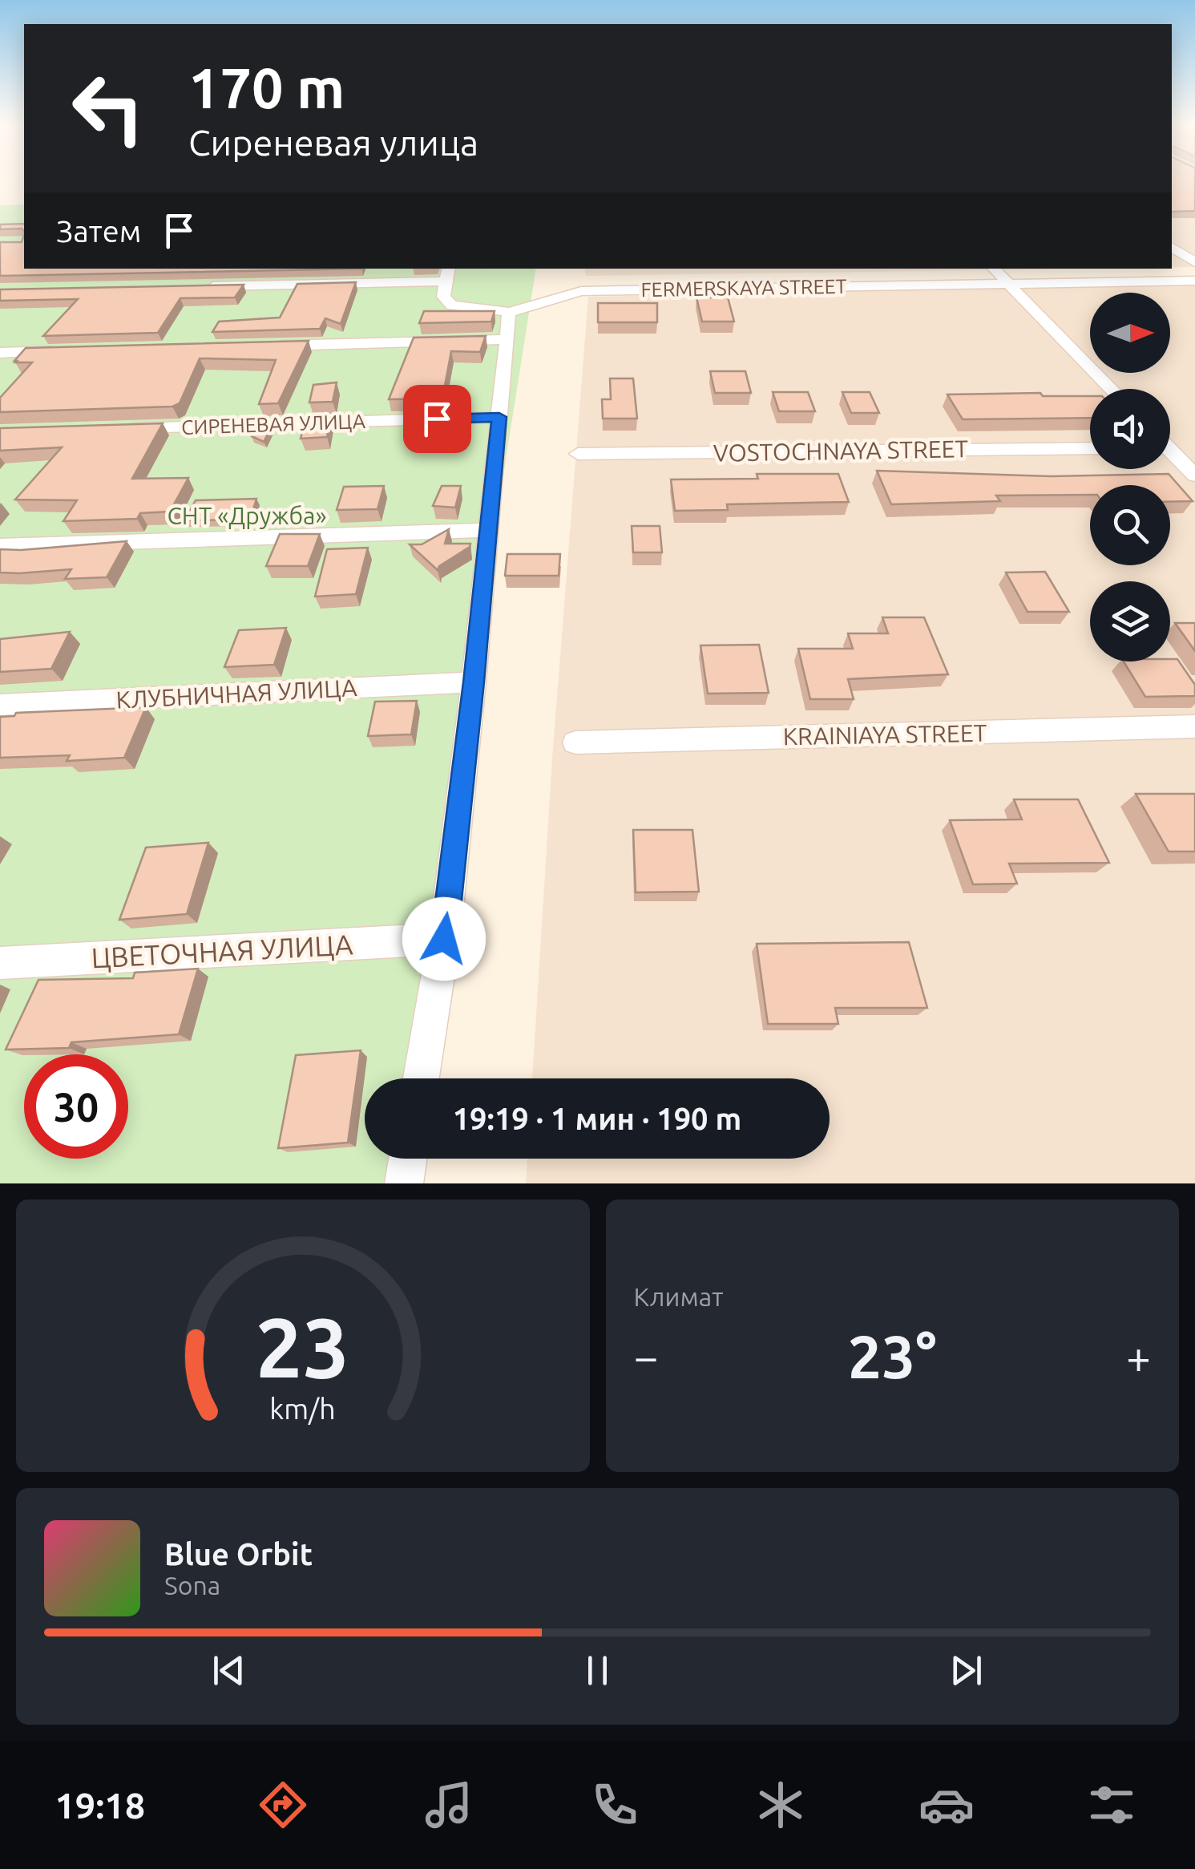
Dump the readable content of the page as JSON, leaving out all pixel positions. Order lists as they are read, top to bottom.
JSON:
{
  "streets": {
    "street": [
      "FERMERSKAYA STREET",
      "СИРЕНЕВАЯ УЛИЦА",
      "VOSTOCHNAYA STREET",
      "КЛУБНИЧНАЯ УЛИЦА",
      "KRAINIAYA STREET",
      "ЦВЕТОЧНАЯ УЛИЦА"
    ]
  },
  "parks": ["СНТ «Дружба»"],
  "north": "right",
  "page": {
    "turn": ["170 m", "Сиреневая улица"],
    "then": "Затем",
    "limit": "30",
    "trip": "19:19 · 1 мин · 190 m",
    "tile": "Климат",
    "heat": ["−", "23°", "+"],
    "song": ["Blue Orbit", "Sona"],
    "tabs": "19:18",
    "gauge": ["23", "km/h"]
  }
}
